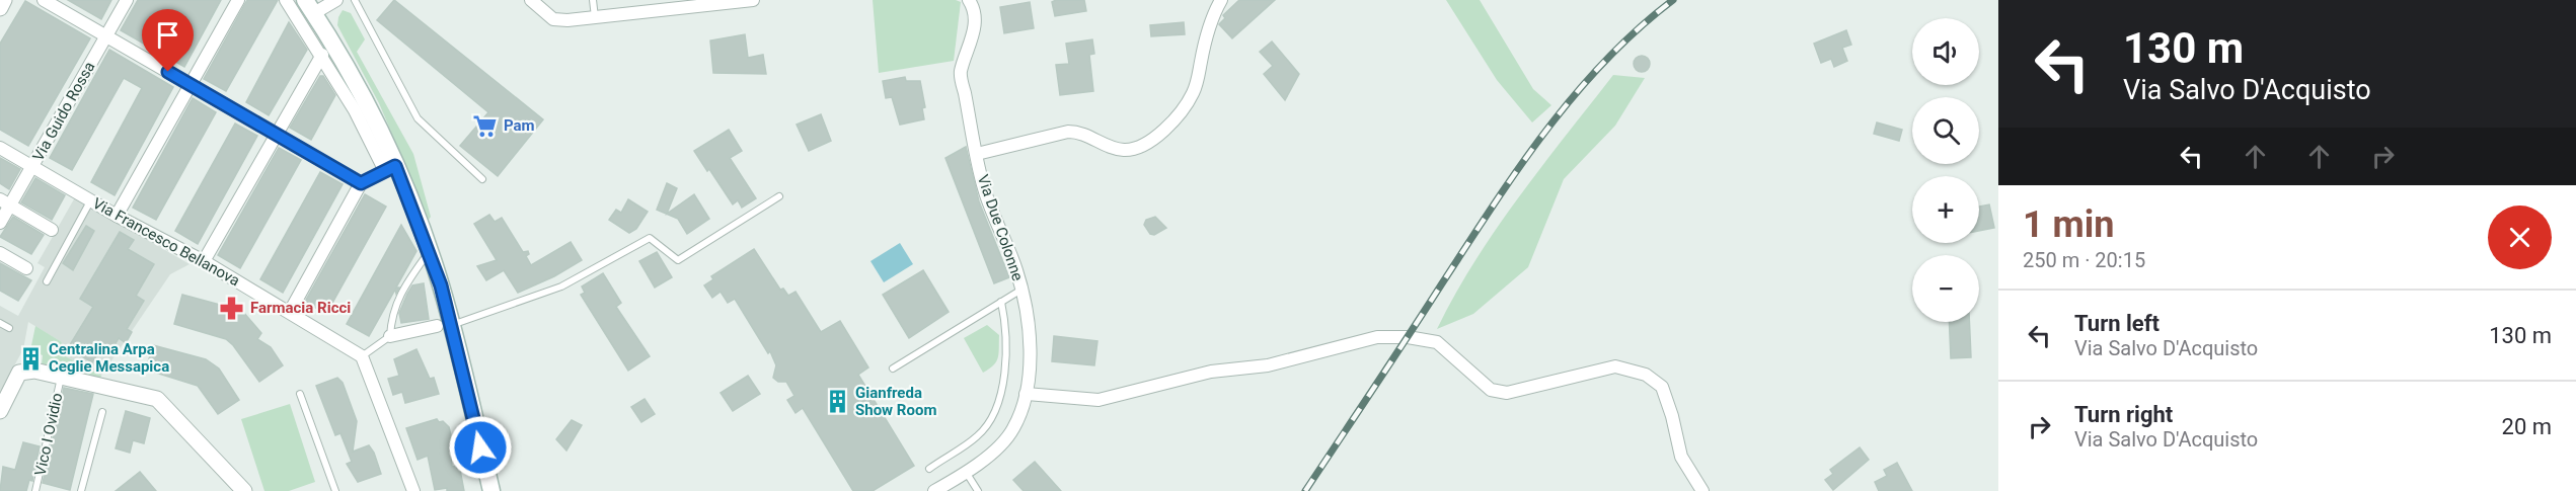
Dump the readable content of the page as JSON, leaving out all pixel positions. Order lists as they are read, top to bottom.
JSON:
{
  "streets": {
    "street": ["Via Guido Rossa", "Via Due Colonne", "Via Francesco Bellanova"],
    "lane": ["Vico I Ovidio"]
  },
  "crossings": [
    ["Via Guido Rossa", "Via Francesco Bellanova"]
  ],
  "places": {
    "supermarket": ["Pam"],
    "pharmacy": ["Farmacia Ricci"],
    "building": ["Centralina Arpa Ceglie Messapica", "Gianfreda Show Room"]
  },
  "page": {
    "turn": ["130 m", "Via Salvo D'Acquisto"],
    "map_buttons": ["+", "−"],
    "heading": ["1 min", "250 m · 20:15"],
    "list": [
      {
        "name": "Turn left",
        "note": "Via Salvo D'Acquisto",
        "value": "130 m"
      },
      {
        "name": "Turn right",
        "note": "Via Salvo D'Acquisto",
        "value": "20 m"
      }
    ]
  }
}
